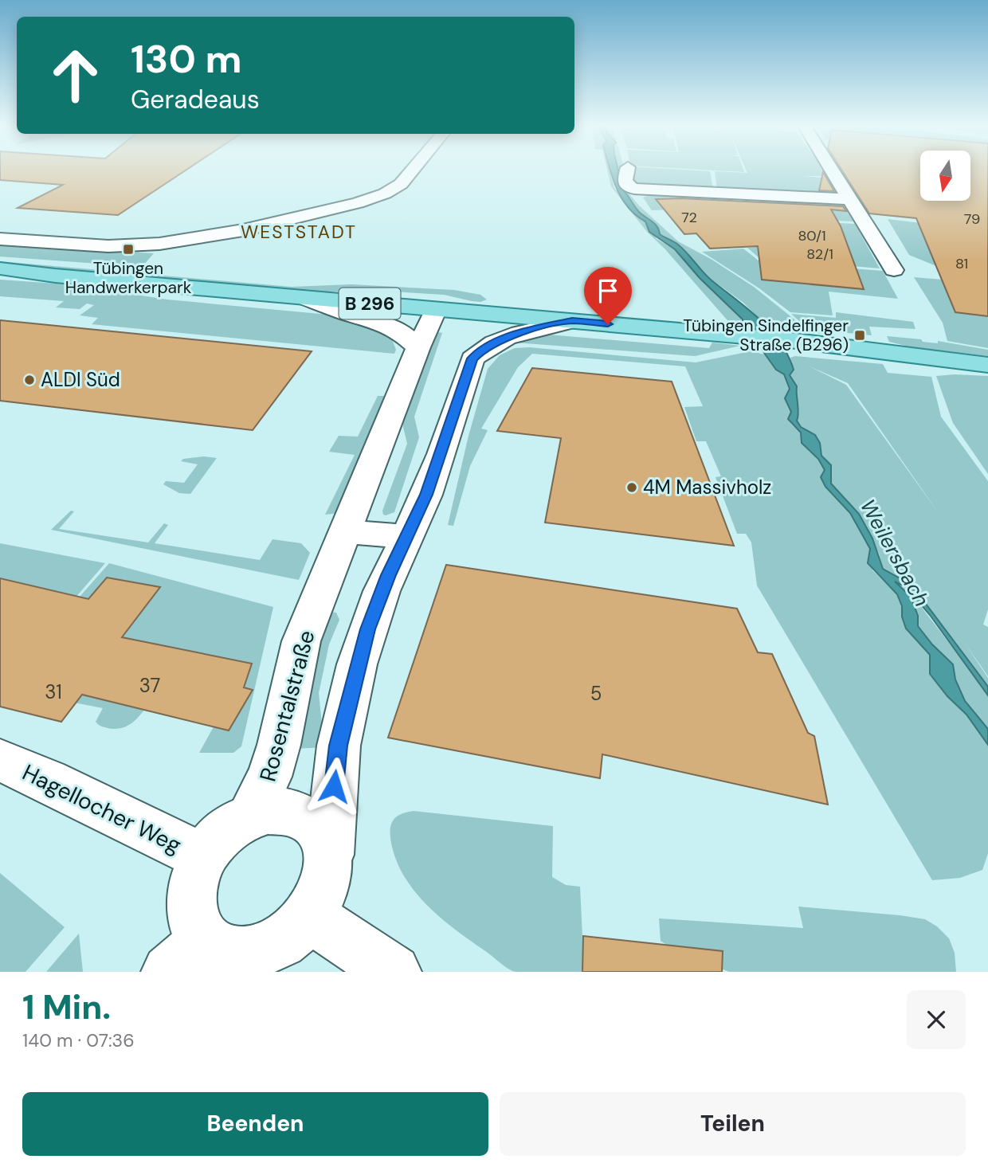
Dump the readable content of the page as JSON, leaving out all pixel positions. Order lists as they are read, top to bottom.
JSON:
{
  "streets": {
    "main road": ["B 296"],
    "street": ["Rosentalstraße", "Hagellocher Weg"]
  },
  "crossings": [
    ["B 296", "Rosentalstraße"],
    ["Rosentalstraße", "Hagellocher Weg"]
  ],
  "districts": ["WESTSTADT"],
  "water": ["Weilersbach"],
  "places": {
    "transit": ["Tübingen Handwerkerpark", "Tübingen Sindelfinger Straße (B296)"],
    "other": ["ALDI Süd", "4M Massivholz"]
  },
  "house_numbers": [
    "72",
    "79",
    "80/1",
    "82/1",
    "81",
    "37",
    "31",
    "5"
  ],
  "north": "bottom",
  "page": {
    "turn": ["130 m", "Geradeaus"],
    "heading": ["1 Min.", "140 m · 07:36"],
    "buttons": ["Beenden", "Teilen"]
  }
}
